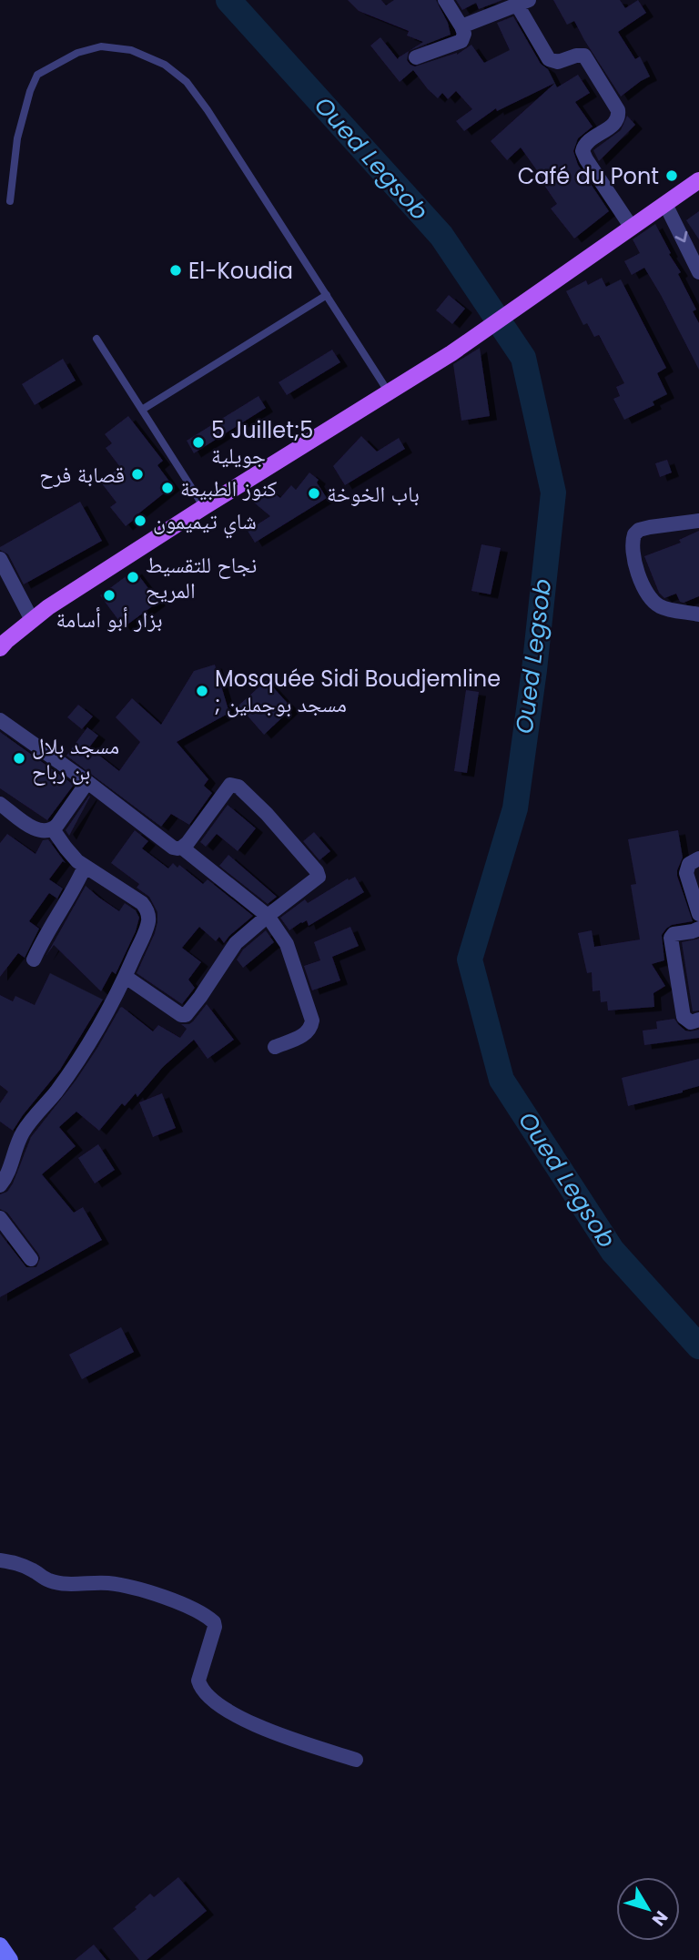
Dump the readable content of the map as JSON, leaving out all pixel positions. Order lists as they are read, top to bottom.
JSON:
{
  "water": ["Oued Legsob"],
  "places": [
    "Café du Pont",
    "El-Koudia",
    "5 Juillet;5 جويلية",
    "قصابة فرح",
    "كنوز الطبيعة",
    "باب الخوخة",
    "شاي تيميمون",
    "نجاح للتقسيط المريح",
    "بزار أبو أسامة",
    "Mosquée Sidi Boudjemline ; مسجد بوجملين",
    "مسجد بلال بن رباح"
  ],
  "north": "bottom right"
}
